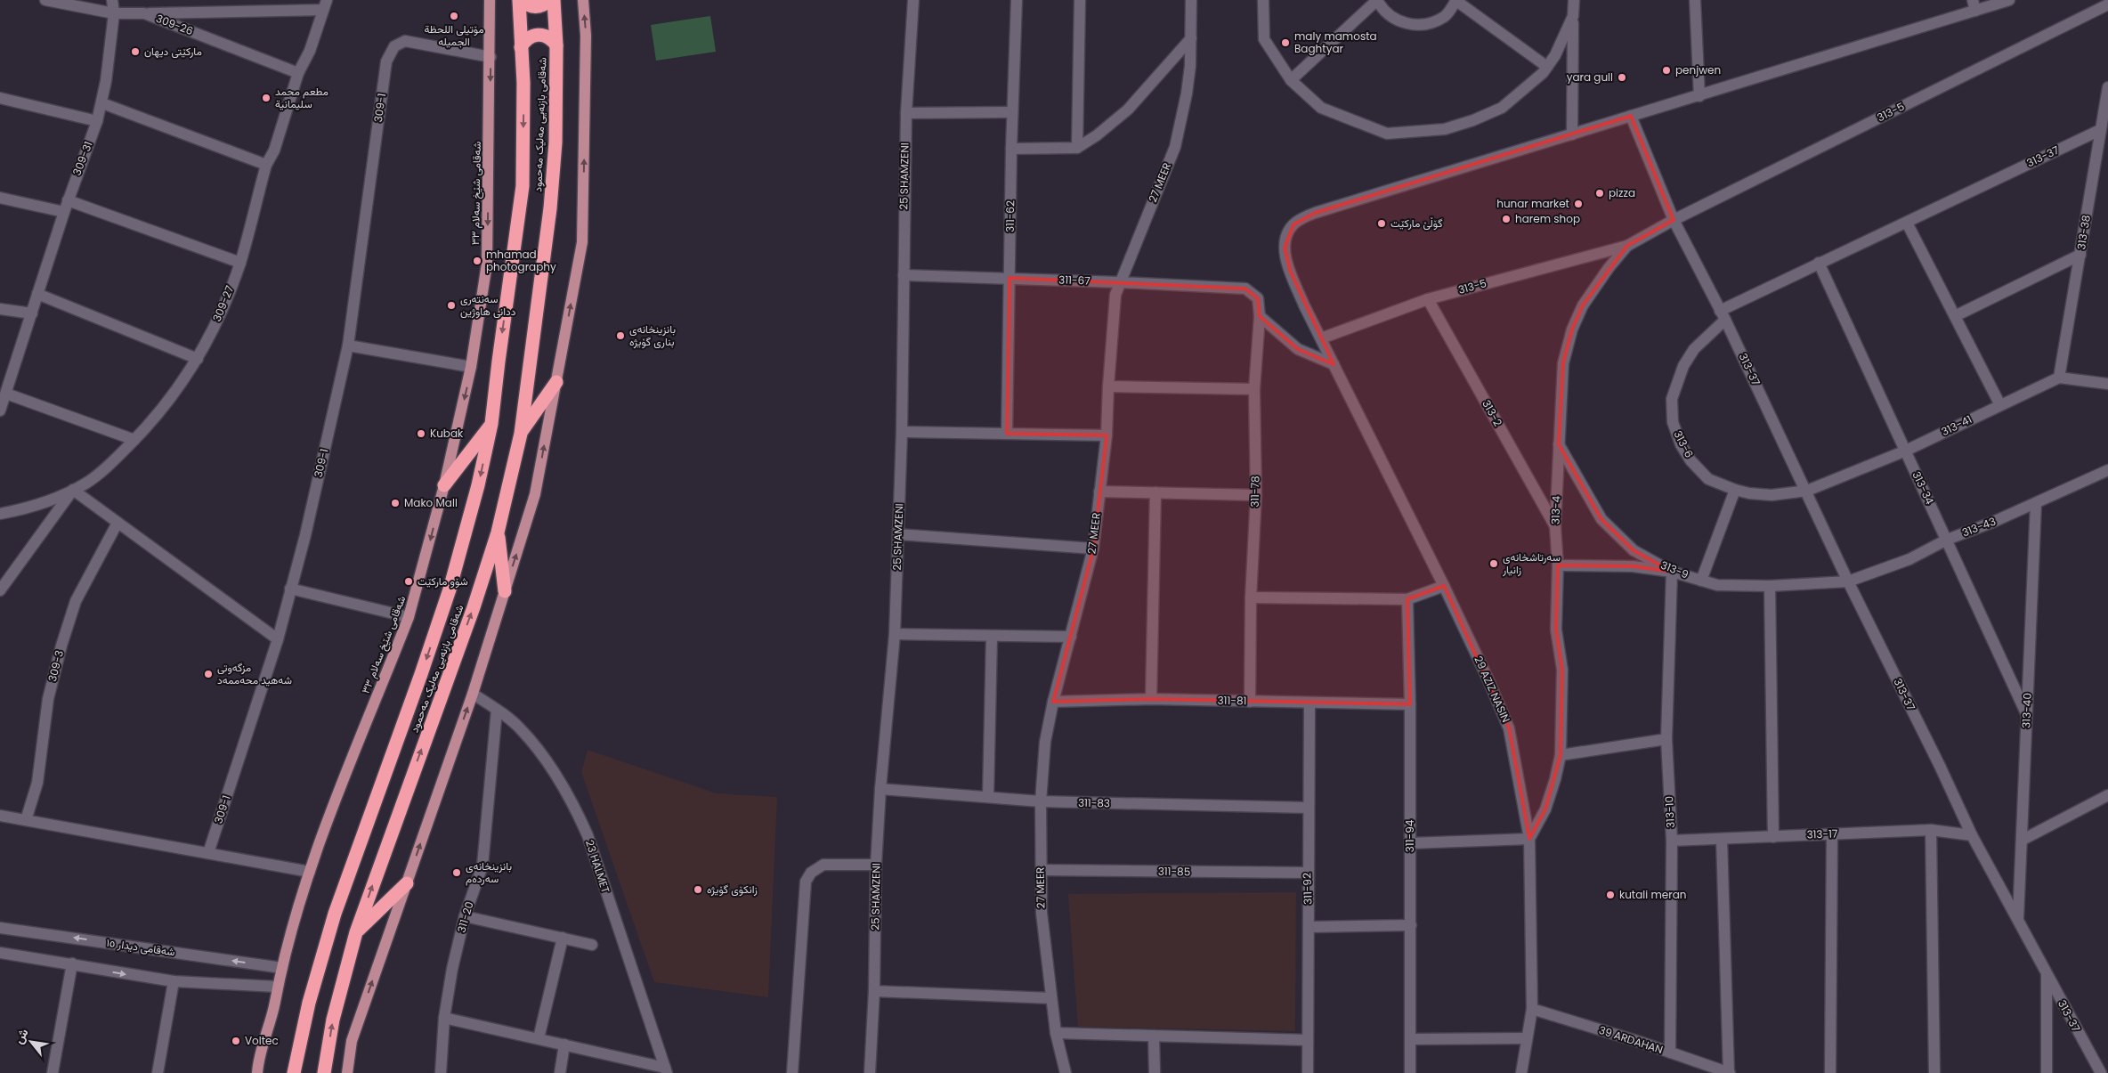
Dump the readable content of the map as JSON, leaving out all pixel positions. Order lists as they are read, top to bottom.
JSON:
{
  "streets": {
    "highway": ["شەقامی بازنەیی مەلیک مەحمود"],
    "main road": ["شەقامی شێخ سەلام ٣٣"],
    "street": [
      "309-26",
      "309-1",
      "313-5",
      "313-37",
      "309-31",
      "25 SHAMZENI",
      "27 MEER",
      "311-62",
      "313-38",
      "311-67",
      "309-27",
      "313-2",
      "313-41",
      "313-6",
      "313-34",
      "311-78",
      "313-4",
      "313-43",
      "313-9",
      "309-3",
      "29 AZIZ NASIN",
      "311-81",
      "313-40",
      "311-83",
      "313-10",
      "313-17",
      "311-94",
      "23 HALMET",
      "311-85",
      "311-92",
      "311-20",
      "شەقامی دیدار ١٥",
      "39 ARDAHAN"
    ]
  },
  "crossings": [
    ["309-26", "309-31"],
    ["309-26", "309-27"],
    ["309-1", "شەقامی شێخ سەلام ٣٣"],
    ["313-5", "313-37"],
    ["313-5", "313-2"],
    ["313-5", "313-4"],
    ["313-5", "29 AZIZ NASIN"],
    ["313-37", "313-38"],
    ["313-37", "313-41"],
    ["313-37", "313-6"],
    ["313-37", "313-34"],
    ["313-37", "313-4"],
    ["313-37", "313-43"],
    ["313-37", "313-9"],
    ["313-37", "29 AZIZ NASIN"],
    ["313-37", "313-40"],
    ["313-37", "313-17"],
    ["25 SHAMZENI", "311-67"],
    ["25 SHAMZENI", "311-83"],
    ["27 MEER", "311-67"],
    ["27 MEER", "311-81"],
    ["27 MEER", "311-83"],
    ["27 MEER", "311-85"],
    ["شەقامی شێخ سەلام ٣٣", "شەقامی دیدار ١٥"],
    ["311-62", "311-67"],
    ["313-38", "313-41"],
    ["311-67", "311-78"],
    ["313-2", "313-4"],
    ["313-41", "313-6"],
    ["313-41", "313-34"],
    ["313-34", "313-43"],
    ["313-34", "313-40"],
    ["311-78", "311-81"],
    ["313-4", "313-9"],
    ["313-4", "29 AZIZ NASIN"],
    ["313-43", "313-9"],
    ["313-43", "313-40"],
    ["313-9", "313-10"],
    ["29 AZIZ NASIN", "39 ARDAHAN"],
    ["311-81", "311-94"],
    ["311-81", "311-92"],
    ["311-83", "311-92"],
    ["313-10", "313-17"],
    ["313-10", "39 ARDAHAN"],
    ["23 HALMET", "311-20"],
    ["311-85", "311-92"]
  ],
  "places": [
    "مۆتیلی اللحظة الجميله",
    "maly mamosta Baghtyar",
    "مارکێتی دیهان",
    "penjwen",
    "yara gull",
    "مطعم محمد سليمانية",
    "pizza",
    "hunar market",
    "harem shop",
    "گۆڵێ مارکێت",
    "mhamad photography",
    "سەنتەری ددانی هاوژین",
    "بانزینخانەی بناری گۆیژە",
    "Kubak",
    "Mako Mall",
    "سەرتاشخانەی زانیار",
    "شۆو مارکێت",
    "مزگەوتی شەهید محەممەد",
    "بانزینخانەی سەردەم",
    "زانکۆی گۆیژە",
    "kutali meran",
    "Voltec"
  ],
  "north": "top left"
}
